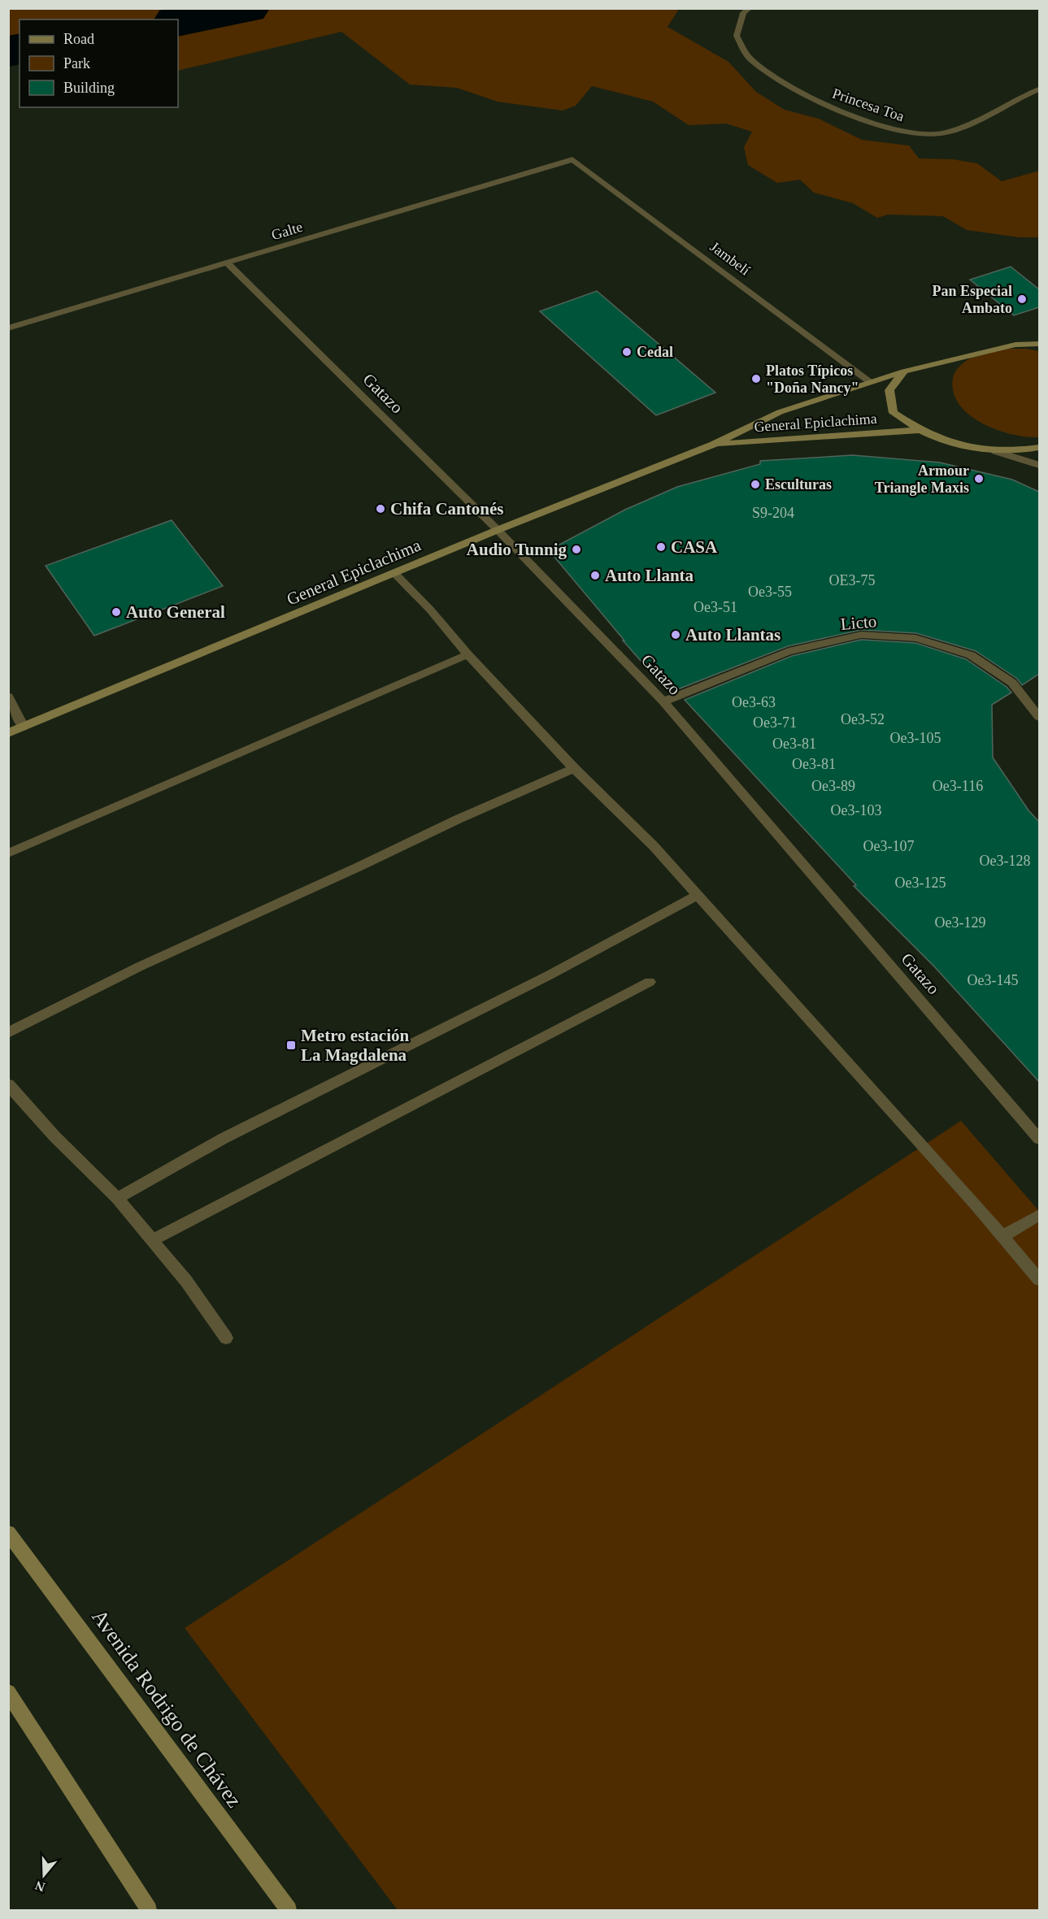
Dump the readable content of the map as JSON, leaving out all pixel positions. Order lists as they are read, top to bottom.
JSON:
{
  "streets": {
    "street": [
      "Princesa Toa",
      "Galte",
      "Jambelí",
      "Gatazo",
      "General Epiclachima",
      "Licto",
      "Avenida Rodrigo de Chávez"
    ]
  },
  "crossings": [
    ["Galte", "Jambelí"],
    ["Galte", "Gatazo"],
    ["Jambelí", "General Epiclachima"],
    ["Gatazo", "General Epiclachima"],
    ["Gatazo", "Licto"]
  ],
  "places": {
    "other": [
      "Pan Especial Ambato",
      "Cedal",
      "Platos Típicos \"Doña Nancy\"",
      "Armour Triangle Maxis",
      "Esculturas",
      "Chifa Cantonés",
      "CASA",
      "Audio Tunnig",
      "Auto Llanta",
      "Auto General",
      "Auto Llantas"
    ],
    "transit": ["Metro estación La Magdalena"]
  },
  "house_numbers": [
    "S9-204",
    "OE3-75",
    "Oe3-55",
    "Oe3-51",
    "Oe3-63",
    "Oe3-52",
    "Oe3-71",
    "Oe3-105",
    "Oe3-81",
    "Oe3-81",
    "Oe3-89",
    "Oe3-116",
    "Oe3-103",
    "Oe3-107",
    "Oe3-128",
    "Oe3-125",
    "Oe3-129",
    "Oe3-145"
  ],
  "legend": ["Road", "Park", "Building"],
  "north": "bottom"
}
